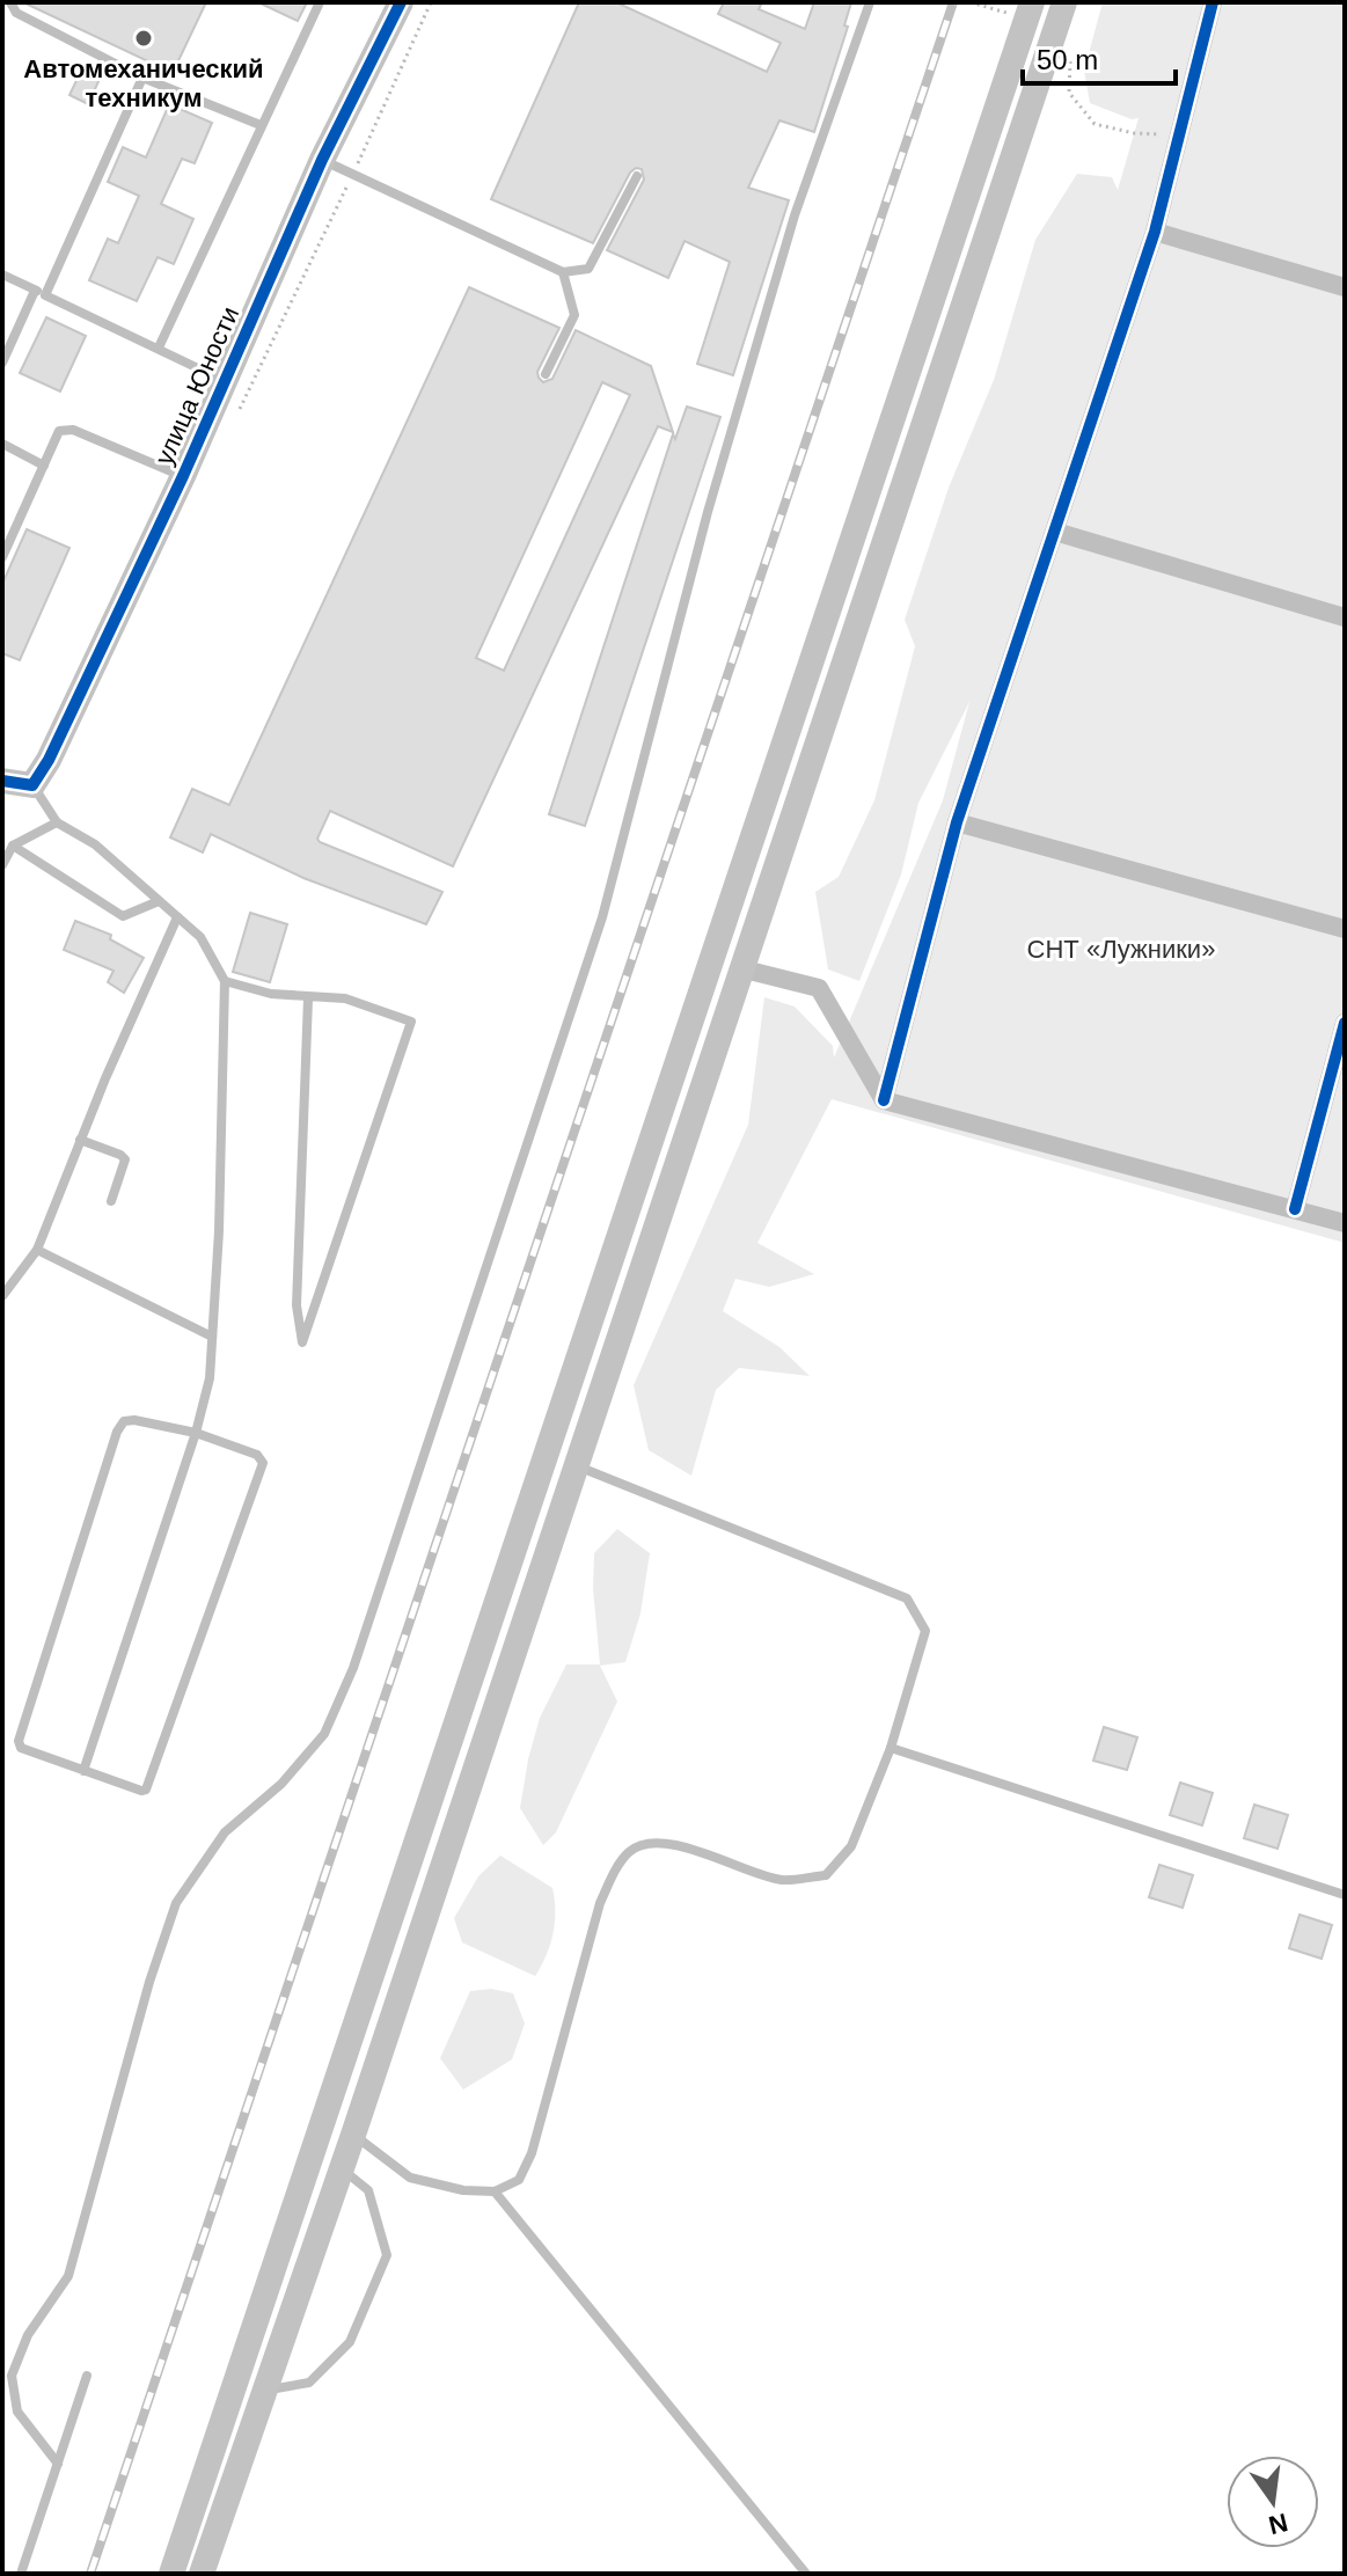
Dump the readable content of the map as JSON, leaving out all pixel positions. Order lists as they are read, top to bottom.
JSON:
{
  "streets": {
    "main road": ["улица Юности"]
  },
  "parks": ["СНТ «Лужники»"],
  "places": ["Автомеханический техникум"],
  "scale_bar": "50 m",
  "north": "bottom"
}
